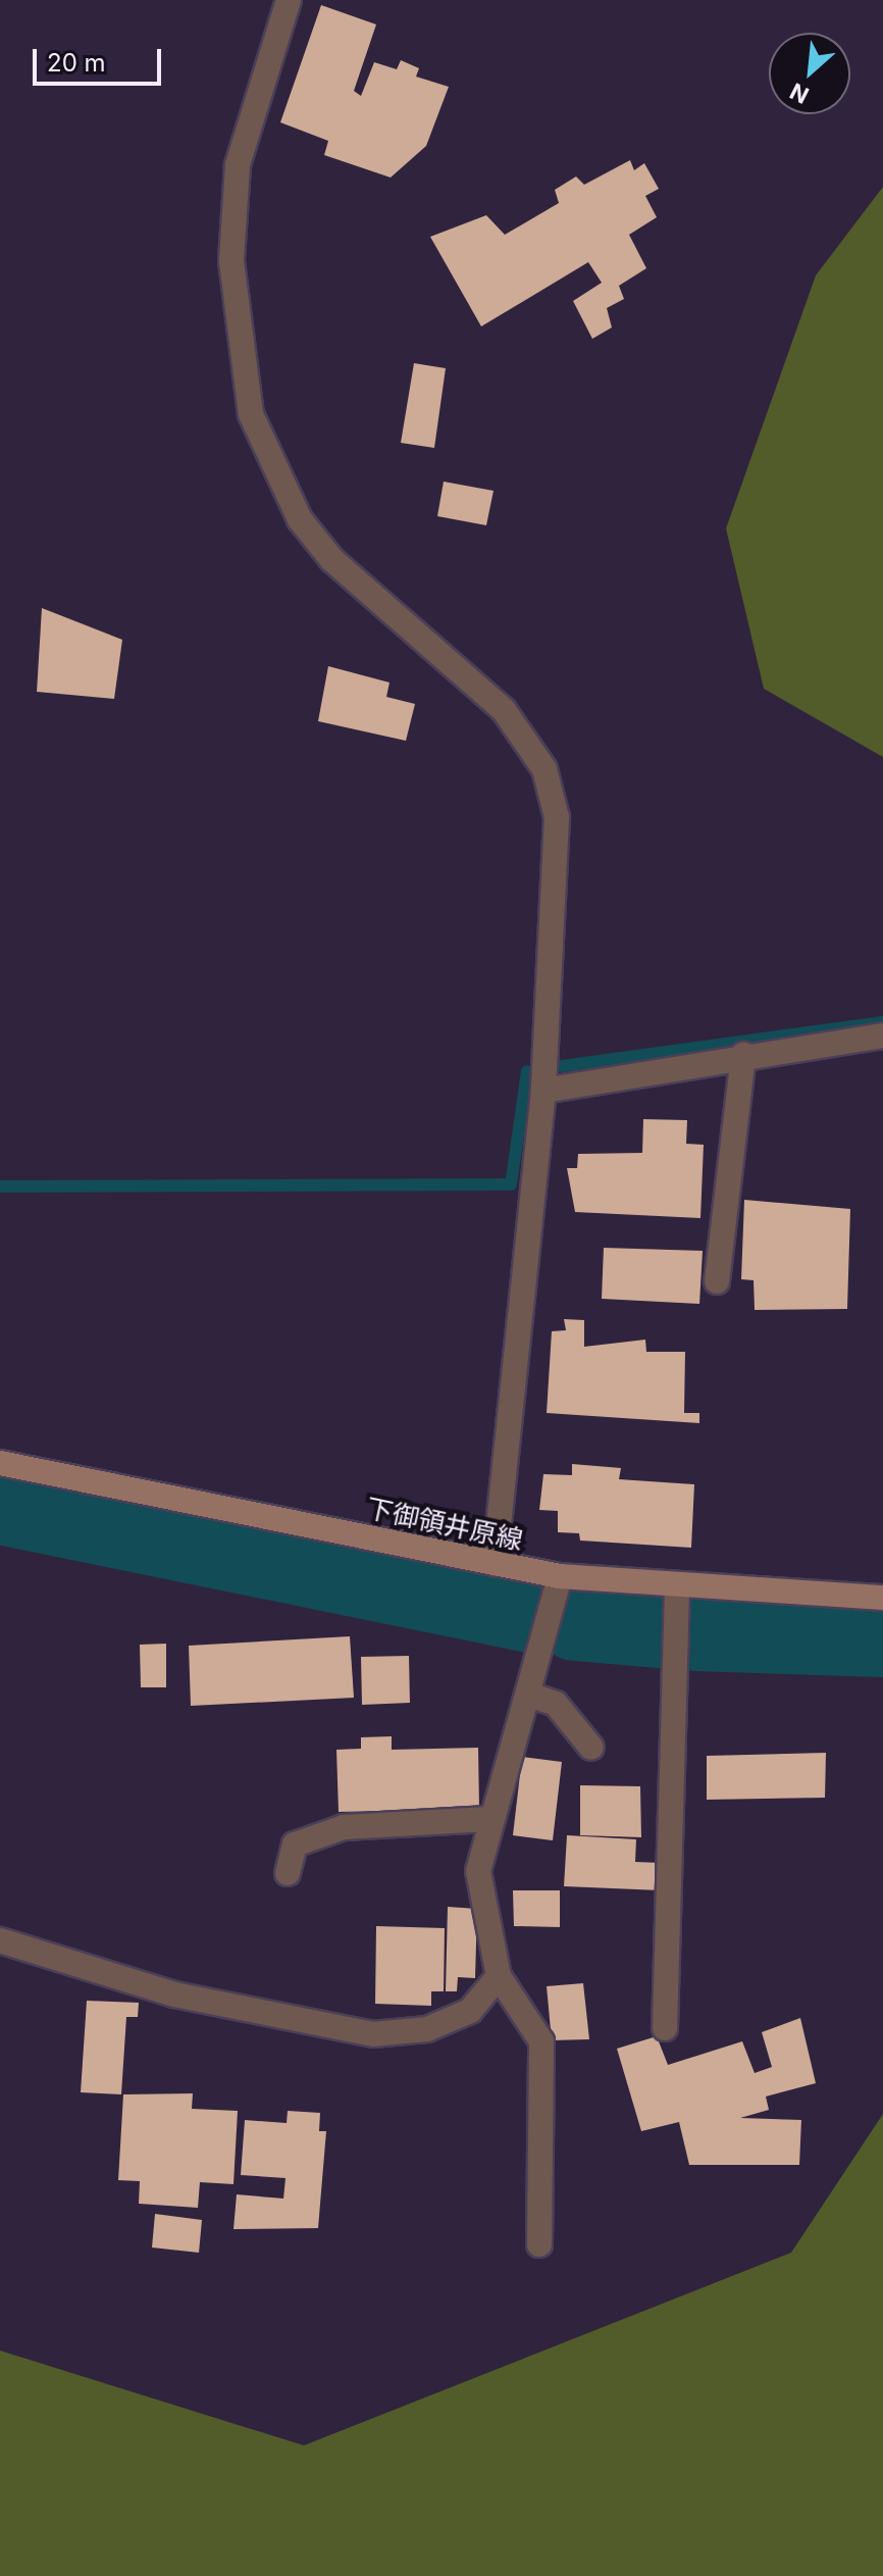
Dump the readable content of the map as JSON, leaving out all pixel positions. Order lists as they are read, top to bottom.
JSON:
{
  "streets": {
    "main road": ["下御領井原線"]
  },
  "scale_bar": "20 m",
  "north": "bottom left"
}
